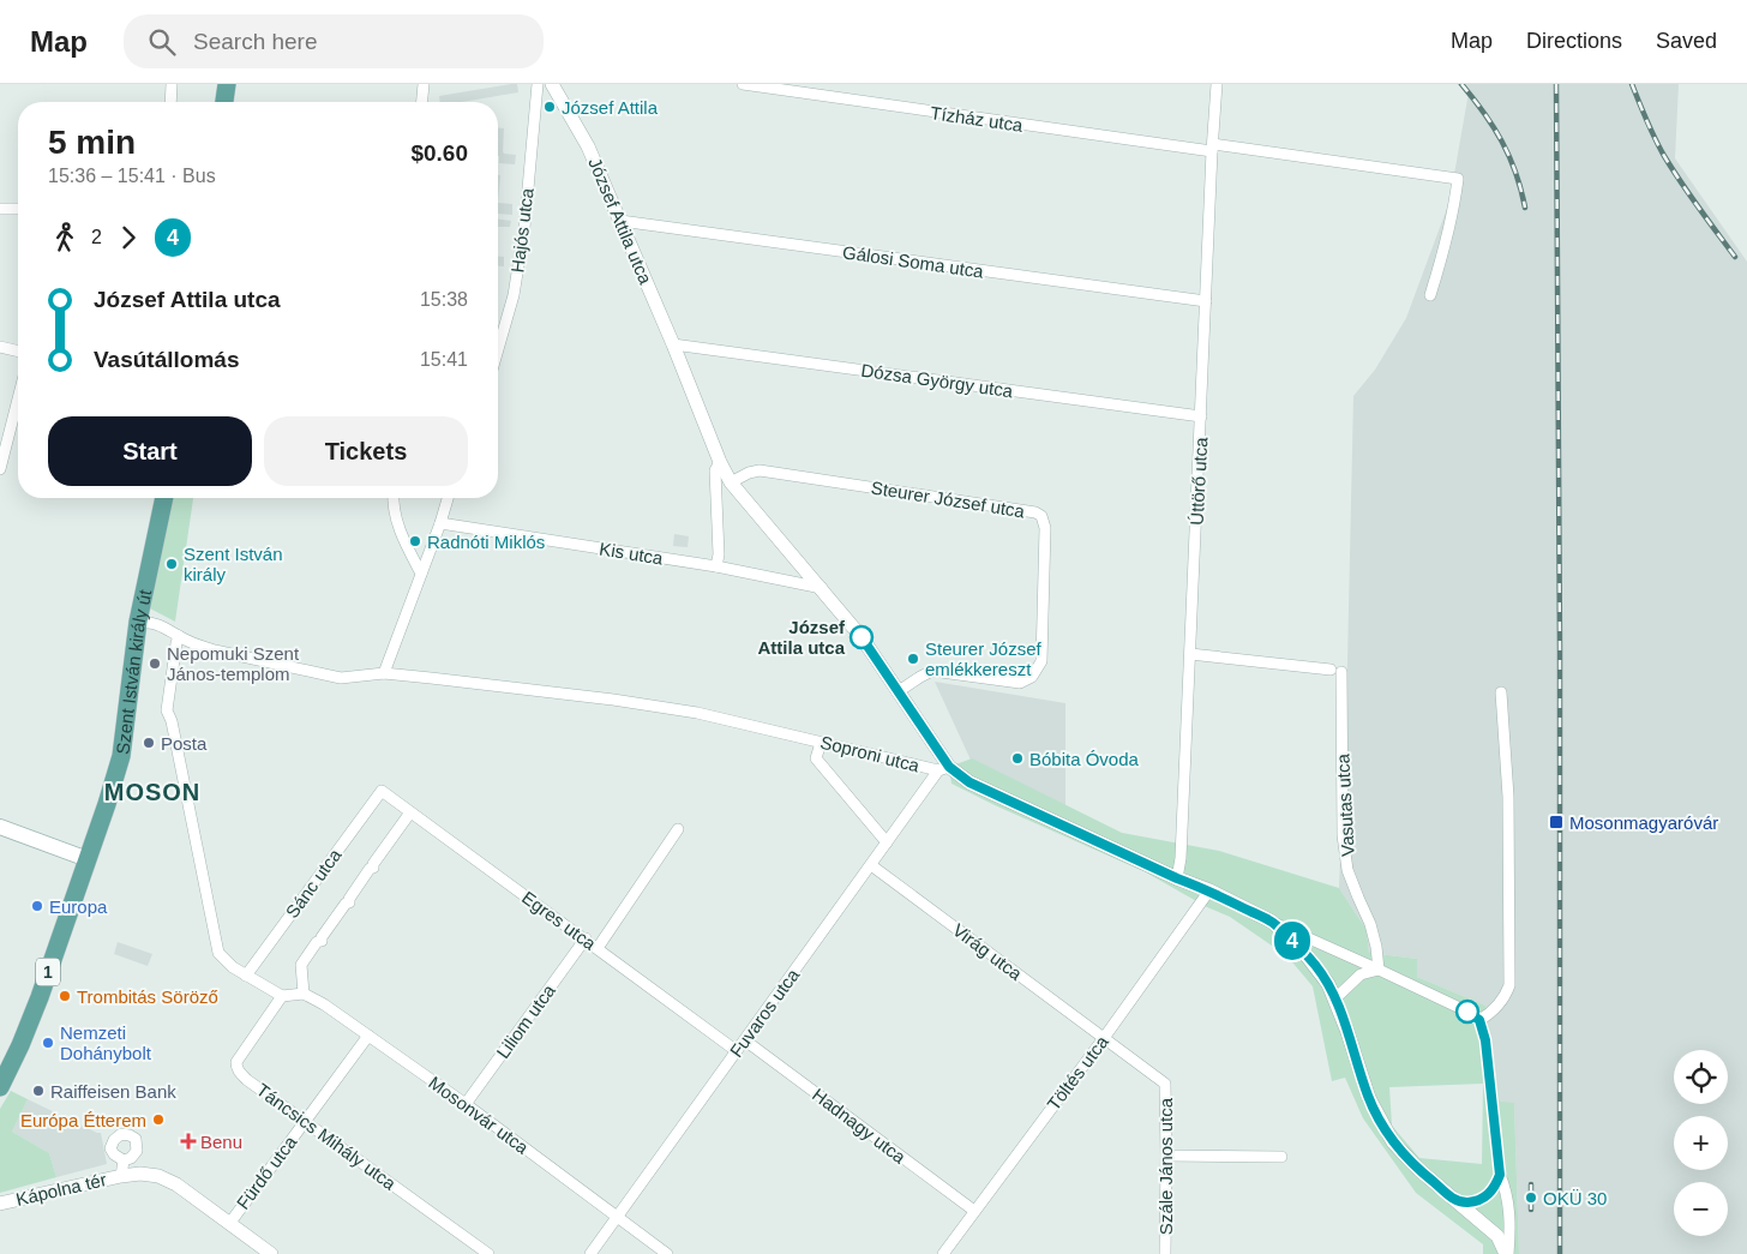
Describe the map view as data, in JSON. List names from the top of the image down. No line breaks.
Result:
{"streets":{"main road":["Szent István király út","1"],"street":["Tízház utca","József Attila utca","Hajós utca","Gálosi Soma utca","Dózsa György utca","Úttörő utca","Steurer József utca","Kis utca","Soproni utca","Vasutas utca","Sánc utca","Egres utca","Virág utca","Fuvaros utca","Liliom utca","Töltés utca","Mosonvár utca","Hadnagy utca","Táncsics Mihály utca","Szále János utca","Fürdő utca","Kápolna tér"]},"crossings":[["Tízház utca","Úttörő utca"],["József Attila utca","Gálosi Soma utca"],["József Attila utca","Dózsa György utca"],["József Attila utca","Steurer József utca"],["József Attila utca","Kis utca"],["József Attila utca","Soproni utca"],["József Attila utca","Fuvaros utca"],["Gálosi Soma utca","Úttörő utca"],["Dózsa György utca","Úttörő utca"],["Úttörő utca","Soproni utca"],["Szent István király út","Soproni utca"],["Soproni utca","Fuvaros utca"],["Soproni utca","Töltés utca"],["Sánc utca","Egres utca"],["Egres utca","Fuvaros utca"],["Egres utca","Liliom utca"],["Virág utca","Fuvaros utca"],["Virág utca","Töltés utca"],["Virág utca","Szále János utca"],["Fuvaros utca","Mosonvár utca"],["Fuvaros utca","Hadnagy utca"],["Liliom utca","Mosonvár utca"],["Töltés utca","Hadnagy utca"],["Töltés utca","Szále János utca"],["Mosonvár utca","Fürdő utca"],["Táncsics Mihály utca","Fürdő utca"],["Fürdő utca","Kápolna tér"]],"districts":["MOSON"],"places":{"other":["József Attila","Radnóti Miklós","Szent István király","József Attila utca","Steurer József emlékkereszt","Nepomuki Szent János-templom","Posta","Bóbita Óvoda","Europa","Trombitás Söröző","Nemzeti Dohánybolt","Raiffeisen Bank","Európa Étterem","OKÜ 30"],"transit":["Mosonmagyaróvár"],"health":["Benu"]},"lines":["bus line 4"],"page":{"header":"Map","search":"Search here","nav":["Map","Directions","Saved"],"on_map":"4","heading":["5 min","15:36 – 15:41 · Bus","$0.60"],"legs":["2","4"],"list":[{"name":"József Attila utca","value":"15:38"},{"name":"Vasútállomás","value":"15:41"}],"buttons":["Start","Tickets"],"map_buttons":["+","−"]}}
